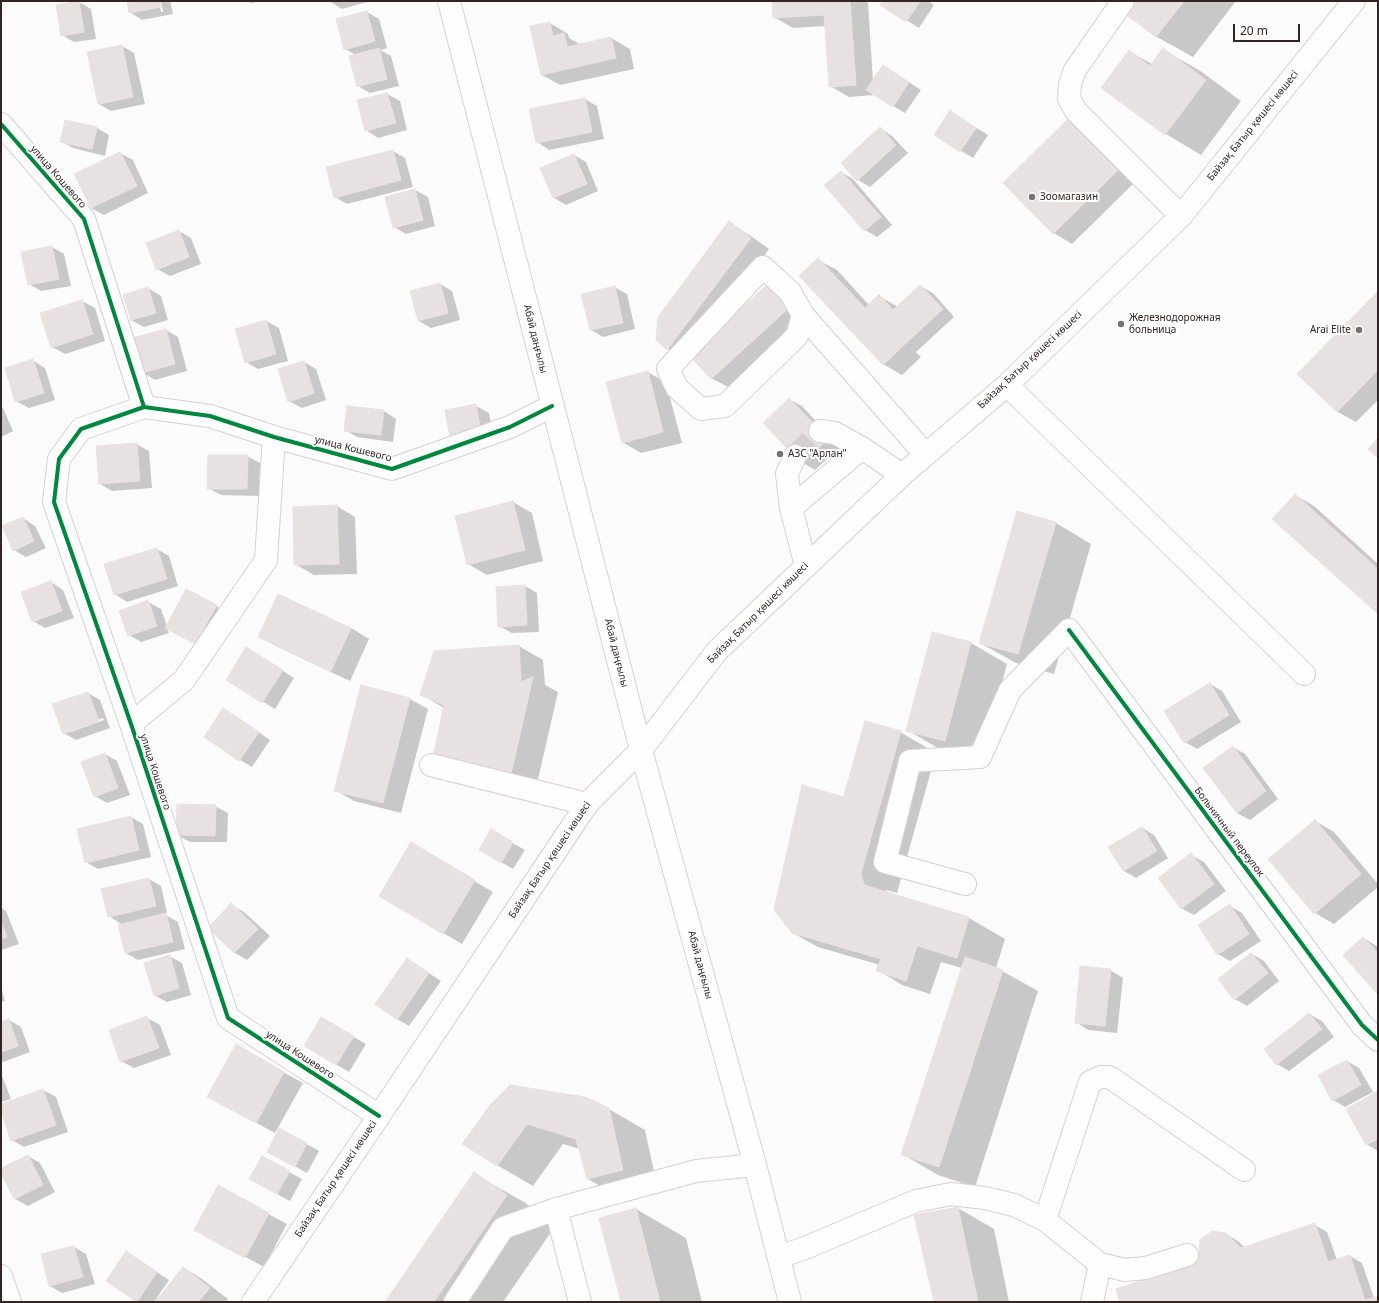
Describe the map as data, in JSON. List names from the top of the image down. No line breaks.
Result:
{"streets":{"main road":["Байзақ Батыр қөшесі көшесі","улица Кошевого","Абай даңғылы","Больничный переулок"]},"crossings":[["Байзақ Батыр қөшесі көшесі","улица Кошевого"],["Байзақ Батыр қөшесі көшесі","Абай даңғылы"],["улица Кошевого","Абай даңғылы"]],"places":["Зоомагазин","Железнодорожная больница","Arai Elite","АЗС \"Арлан\""],"scale_bar":"20 m"}
